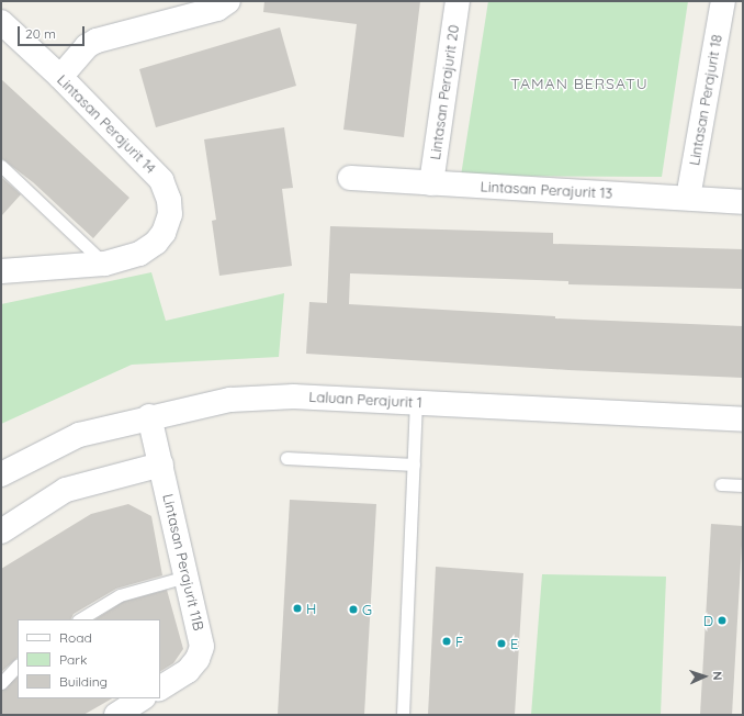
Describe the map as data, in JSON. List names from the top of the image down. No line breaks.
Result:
{"streets":{"street":["Lintasan Perajurit 20","Lintasan Perajurit 18","Lintasan Perajurit 14","Lintasan Perajurit 13","Laluan Perajurit 1","Lintasan Perajurit 11B"]},"crossings":[["Lintasan Perajurit 20","Lintasan Perajurit 13"],["Lintasan Perajurit 18","Lintasan Perajurit 13"],["Laluan Perajurit 1","Lintasan Perajurit 11B"]],"districts":["TAMAN BERSATU"],"places":["H","G","D","F","E"],"legend":["Road","Park","Building"],"scale_bar":"20 m","north":"right"}
